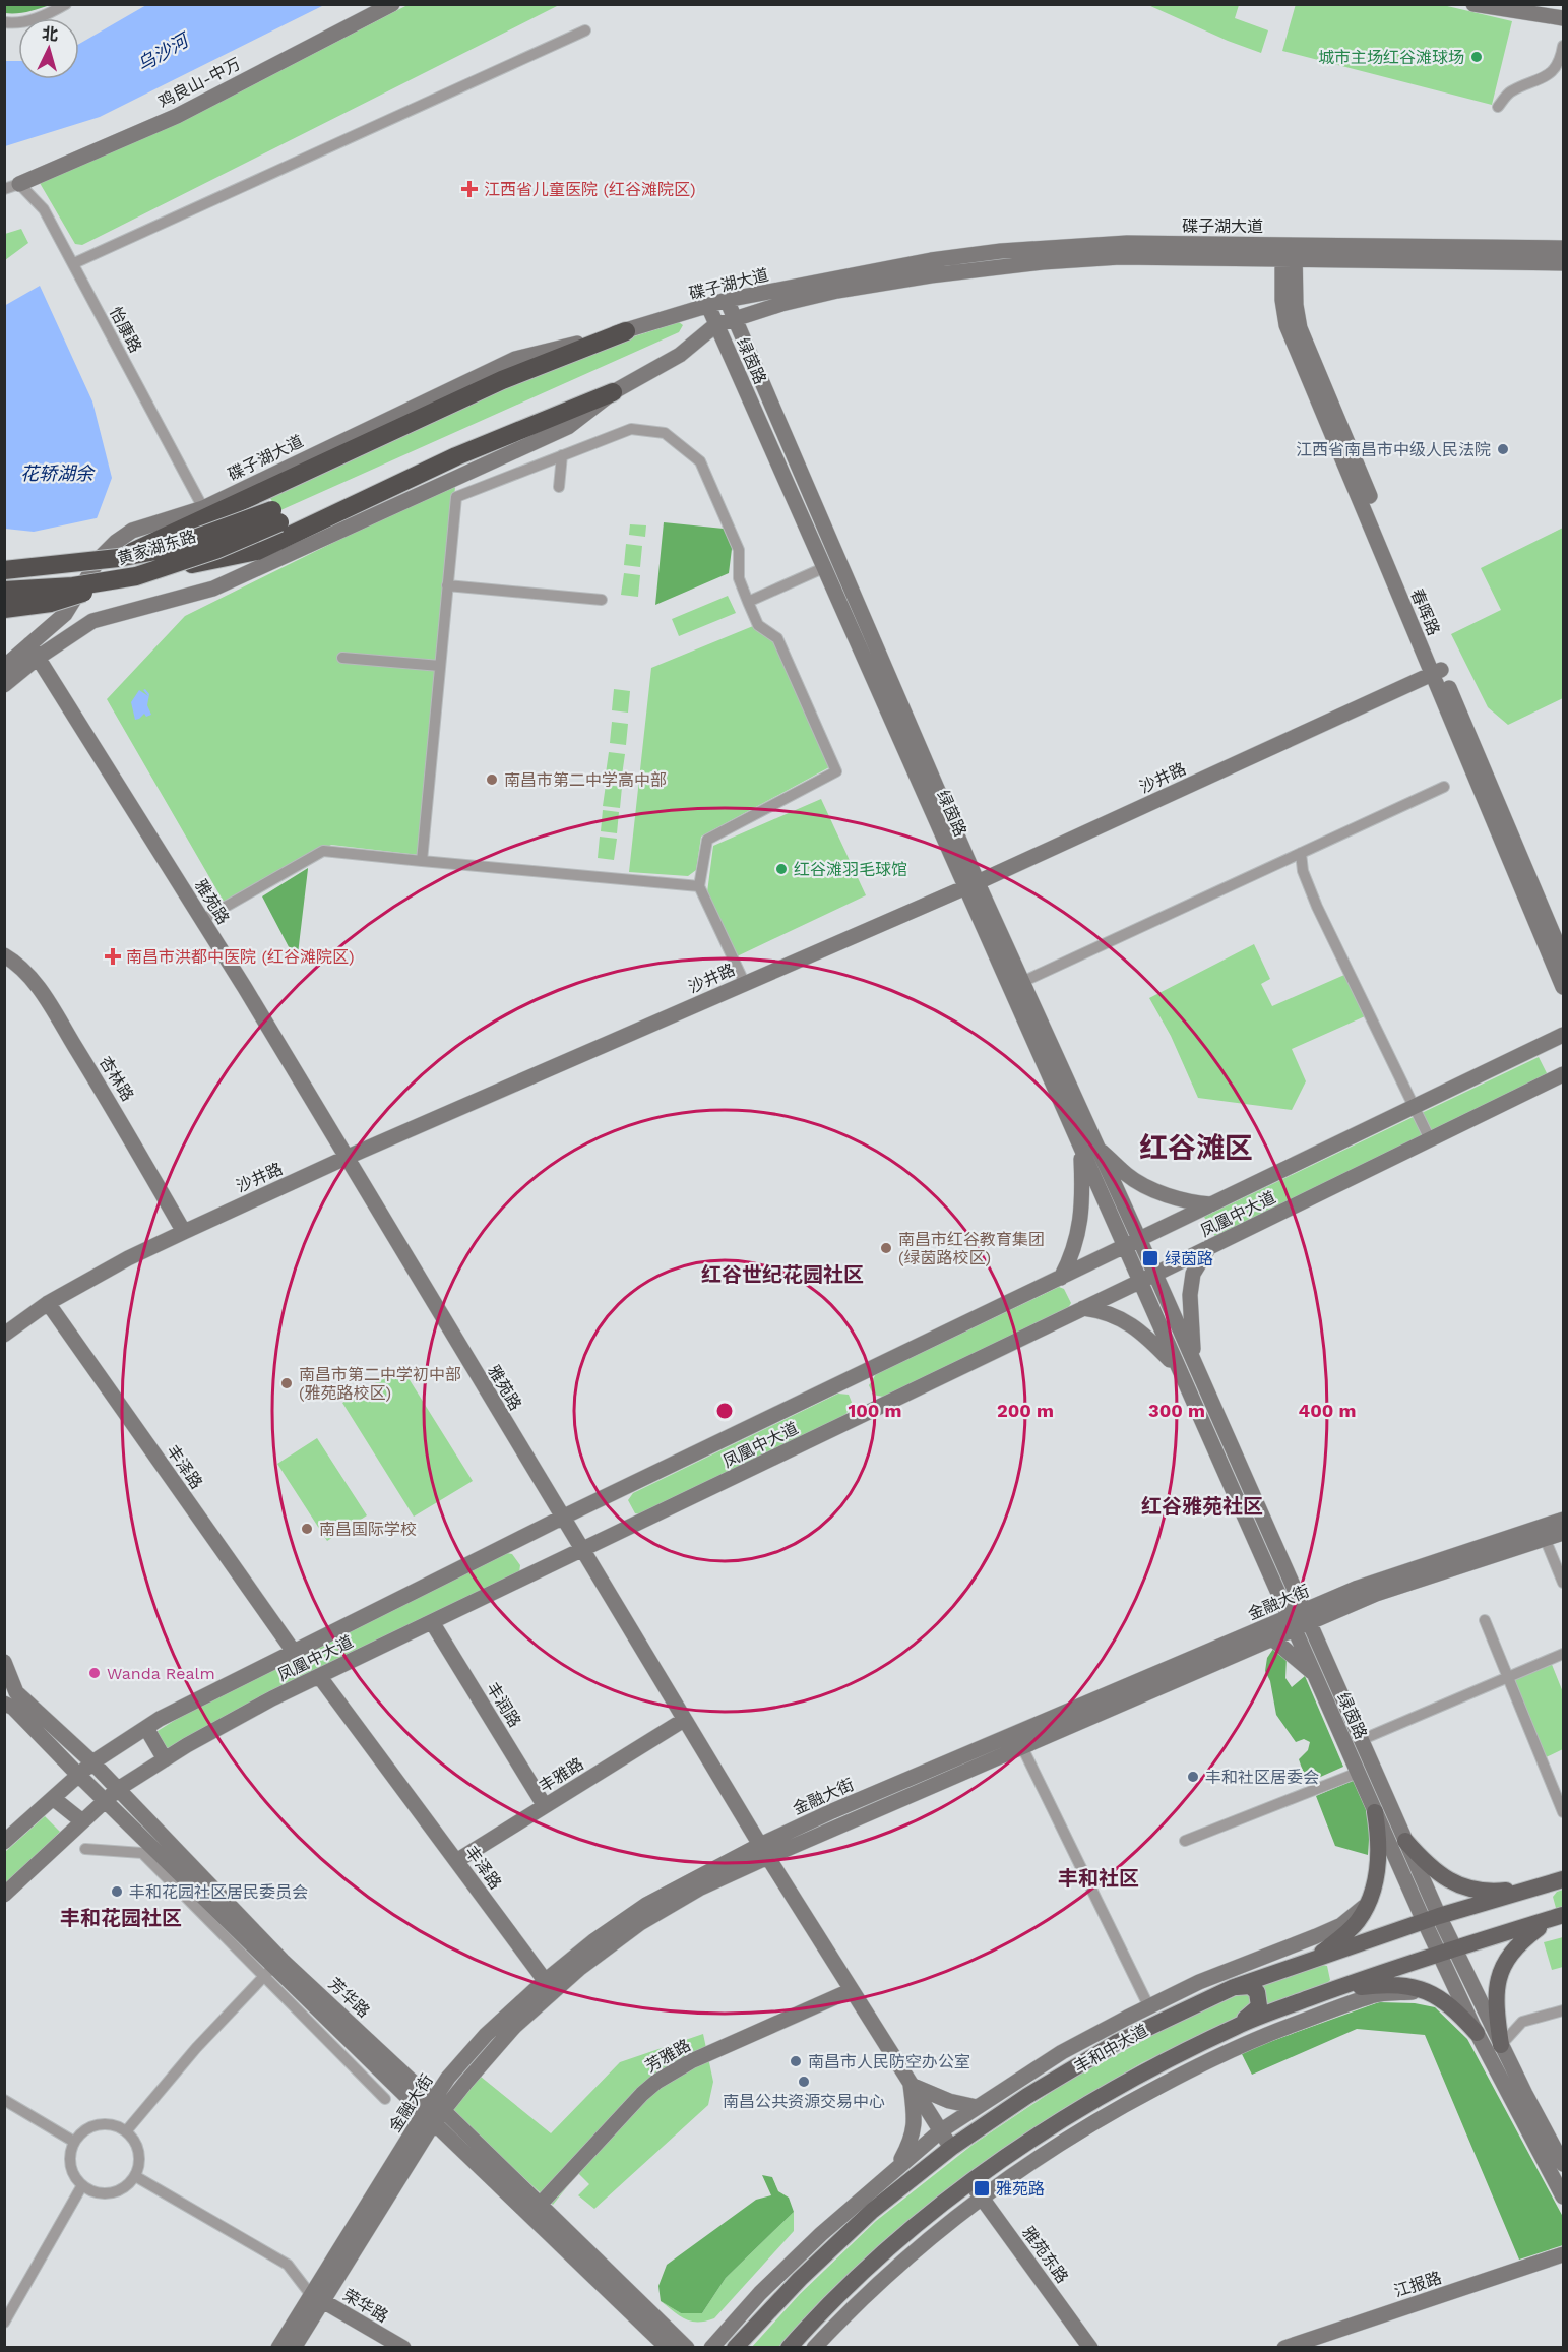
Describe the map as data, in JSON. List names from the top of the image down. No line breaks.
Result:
{"streets":{"highway":["黄家湖东路"],"main road":["鸡良山-中万","碟子湖大道","绿茵路","春晖路","沙井路","雅苑路","杏林路","凤凰中大道","丰泽路","金融大街","丰润路","丰雅路","芳华路","丰和中大道","芳雅路","雅苑东路","江报路","荣华路"],"street":["怡康路"]},"crossings":[["鸡良山-中万","怡康路"],["碟子湖大道","怡康路"],["碟子湖大道","绿茵路"],["碟子湖大道","春晖路"],["碟子湖大道","雅苑路"],["绿茵路","沙井路"],["绿茵路","凤凰中大道"],["绿茵路","金融大街"],["绿茵路","丰和中大道"],["春晖路","沙井路"],["沙井路","雅苑路"],["沙井路","杏林路"],["沙井路","丰泽路"],["雅苑路","凤凰中大道"],["雅苑路","金融大街"],["雅苑路","丰雅路"],["雅苑路","丰和中大道"],["雅苑路","芳雅路"],["凤凰中大道","丰泽路"],["凤凰中大道","丰润路"],["凤凰中大道","芳华路"],["丰泽路","金融大街"],["丰泽路","丰雅路"],["金融大街","芳华路"],["金融大街","荣华路"],["丰润路","丰雅路"],["芳华路","芳雅路"]],"districts":["红谷滩区","红谷世纪花园社区","红谷雅苑社区","丰和社区","丰和花园社区"],"water":["乌沙河","花轿湖余"],"places":{"other":["城市主场红谷滩球场","江西省南昌市中级人民法院","南昌市第二中学高中部","红谷滩羽毛球馆","南昌市红谷教育集团 (绿茵路校区)","南昌市第二中学初中部 (雅苑路校区)","南昌国际学校","Wanda Realm","丰和社区居委会","丰和花园社区居民委员会","南昌市人民防空办公室","南昌公共资源交易中心"],"health":["江西省儿童医院 (红谷滩院区)","南昌市洪都中医院 (红谷滩院区)"],"transit":["绿茵路","雅苑路"]},"north":"top","rings":["100 m","200 m","300 m","400 m"]}
